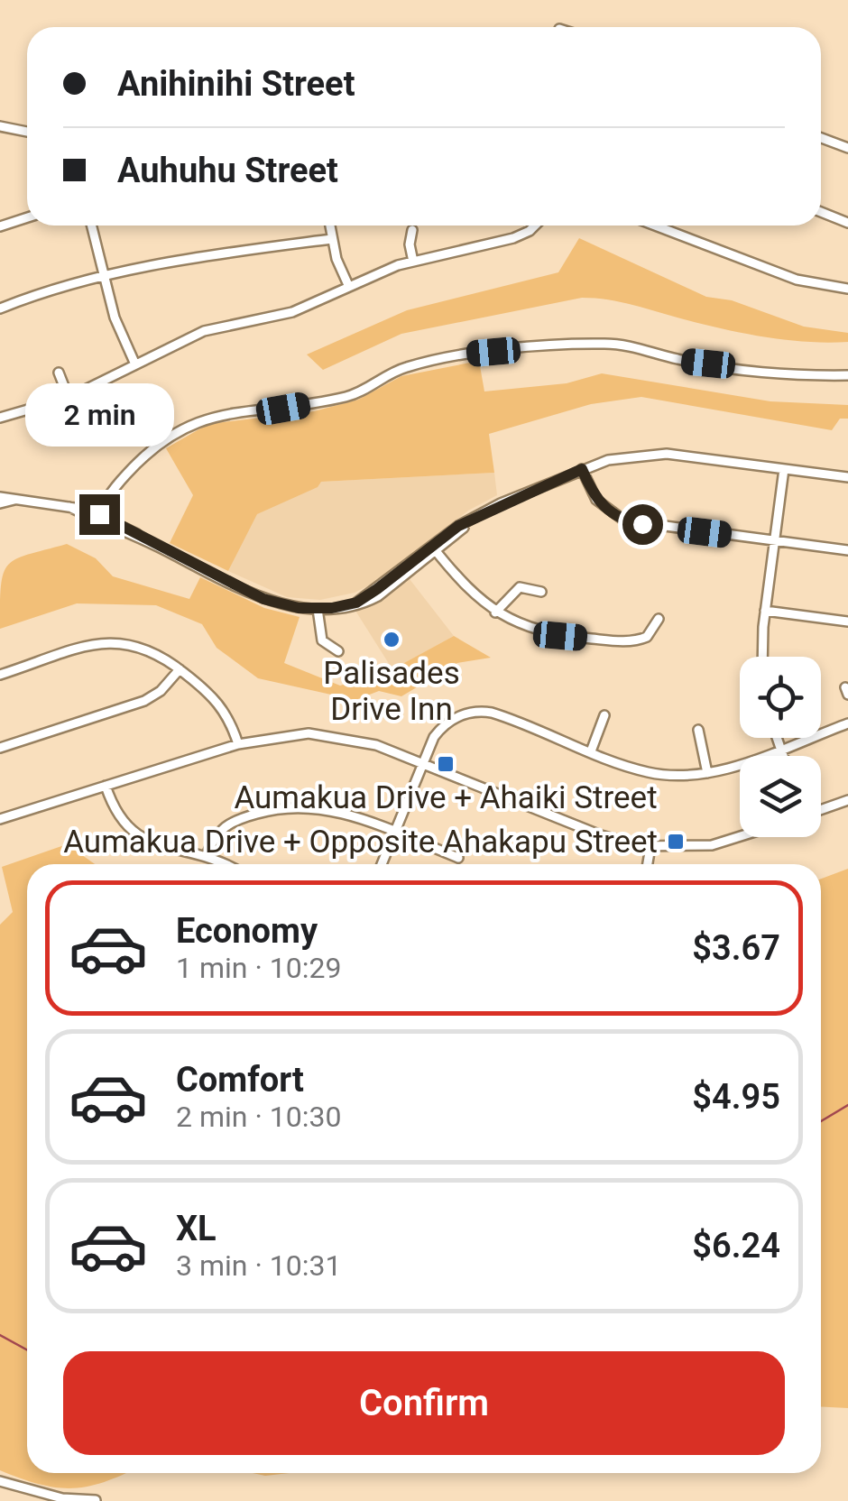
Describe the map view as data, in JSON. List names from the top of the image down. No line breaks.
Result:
{"places":{"other":["Palisades Drive Inn"],"transit":["Aumakua Drive + Ahaiki Street","Aumakua Drive + Opposite Ahakapu Street"]},"page":{"banner":["Anihinihi Street","Auhuhu Street"],"bubble":"2 min","list":[{"name":"Economy","note":"1 min · 10:29","value":"$3.67"},{"name":"Comfort","note":"2 min · 10:30","value":"$4.95"},{"name":"XL","note":"3 min · 10:31","value":"$6.24"}],"buttons":"Confirm"}}
